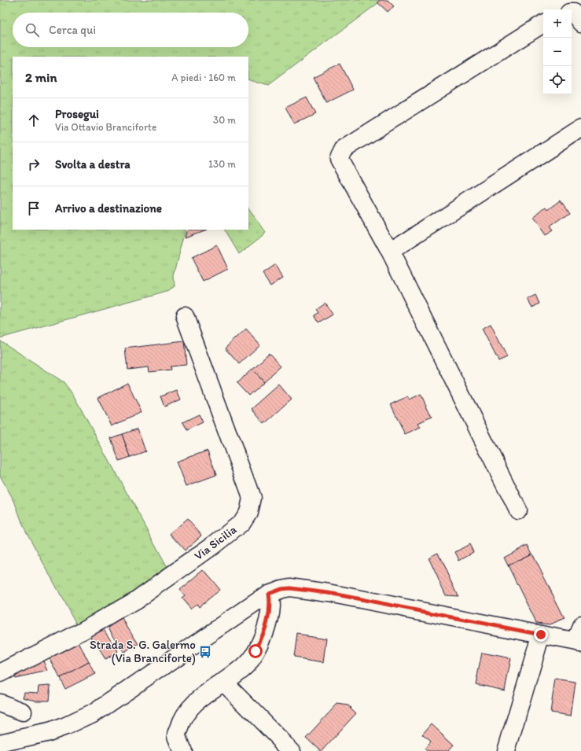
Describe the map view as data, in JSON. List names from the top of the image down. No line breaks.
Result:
{"streets":{"street":["Via Sicilia"]},"places":{"bus stop":["Strada S. G. Galermo (Via Branciforte)"]},"page":{"map_buttons":["+","−"],"search":"Cerca qui","heading":["2 min","A piedi · 160 m"],"list":[["Prosegui","Via Ottavio Branciforte","30 m"],["Svolta a destra","130 m"],"Arrivo a destinazione"]}}
